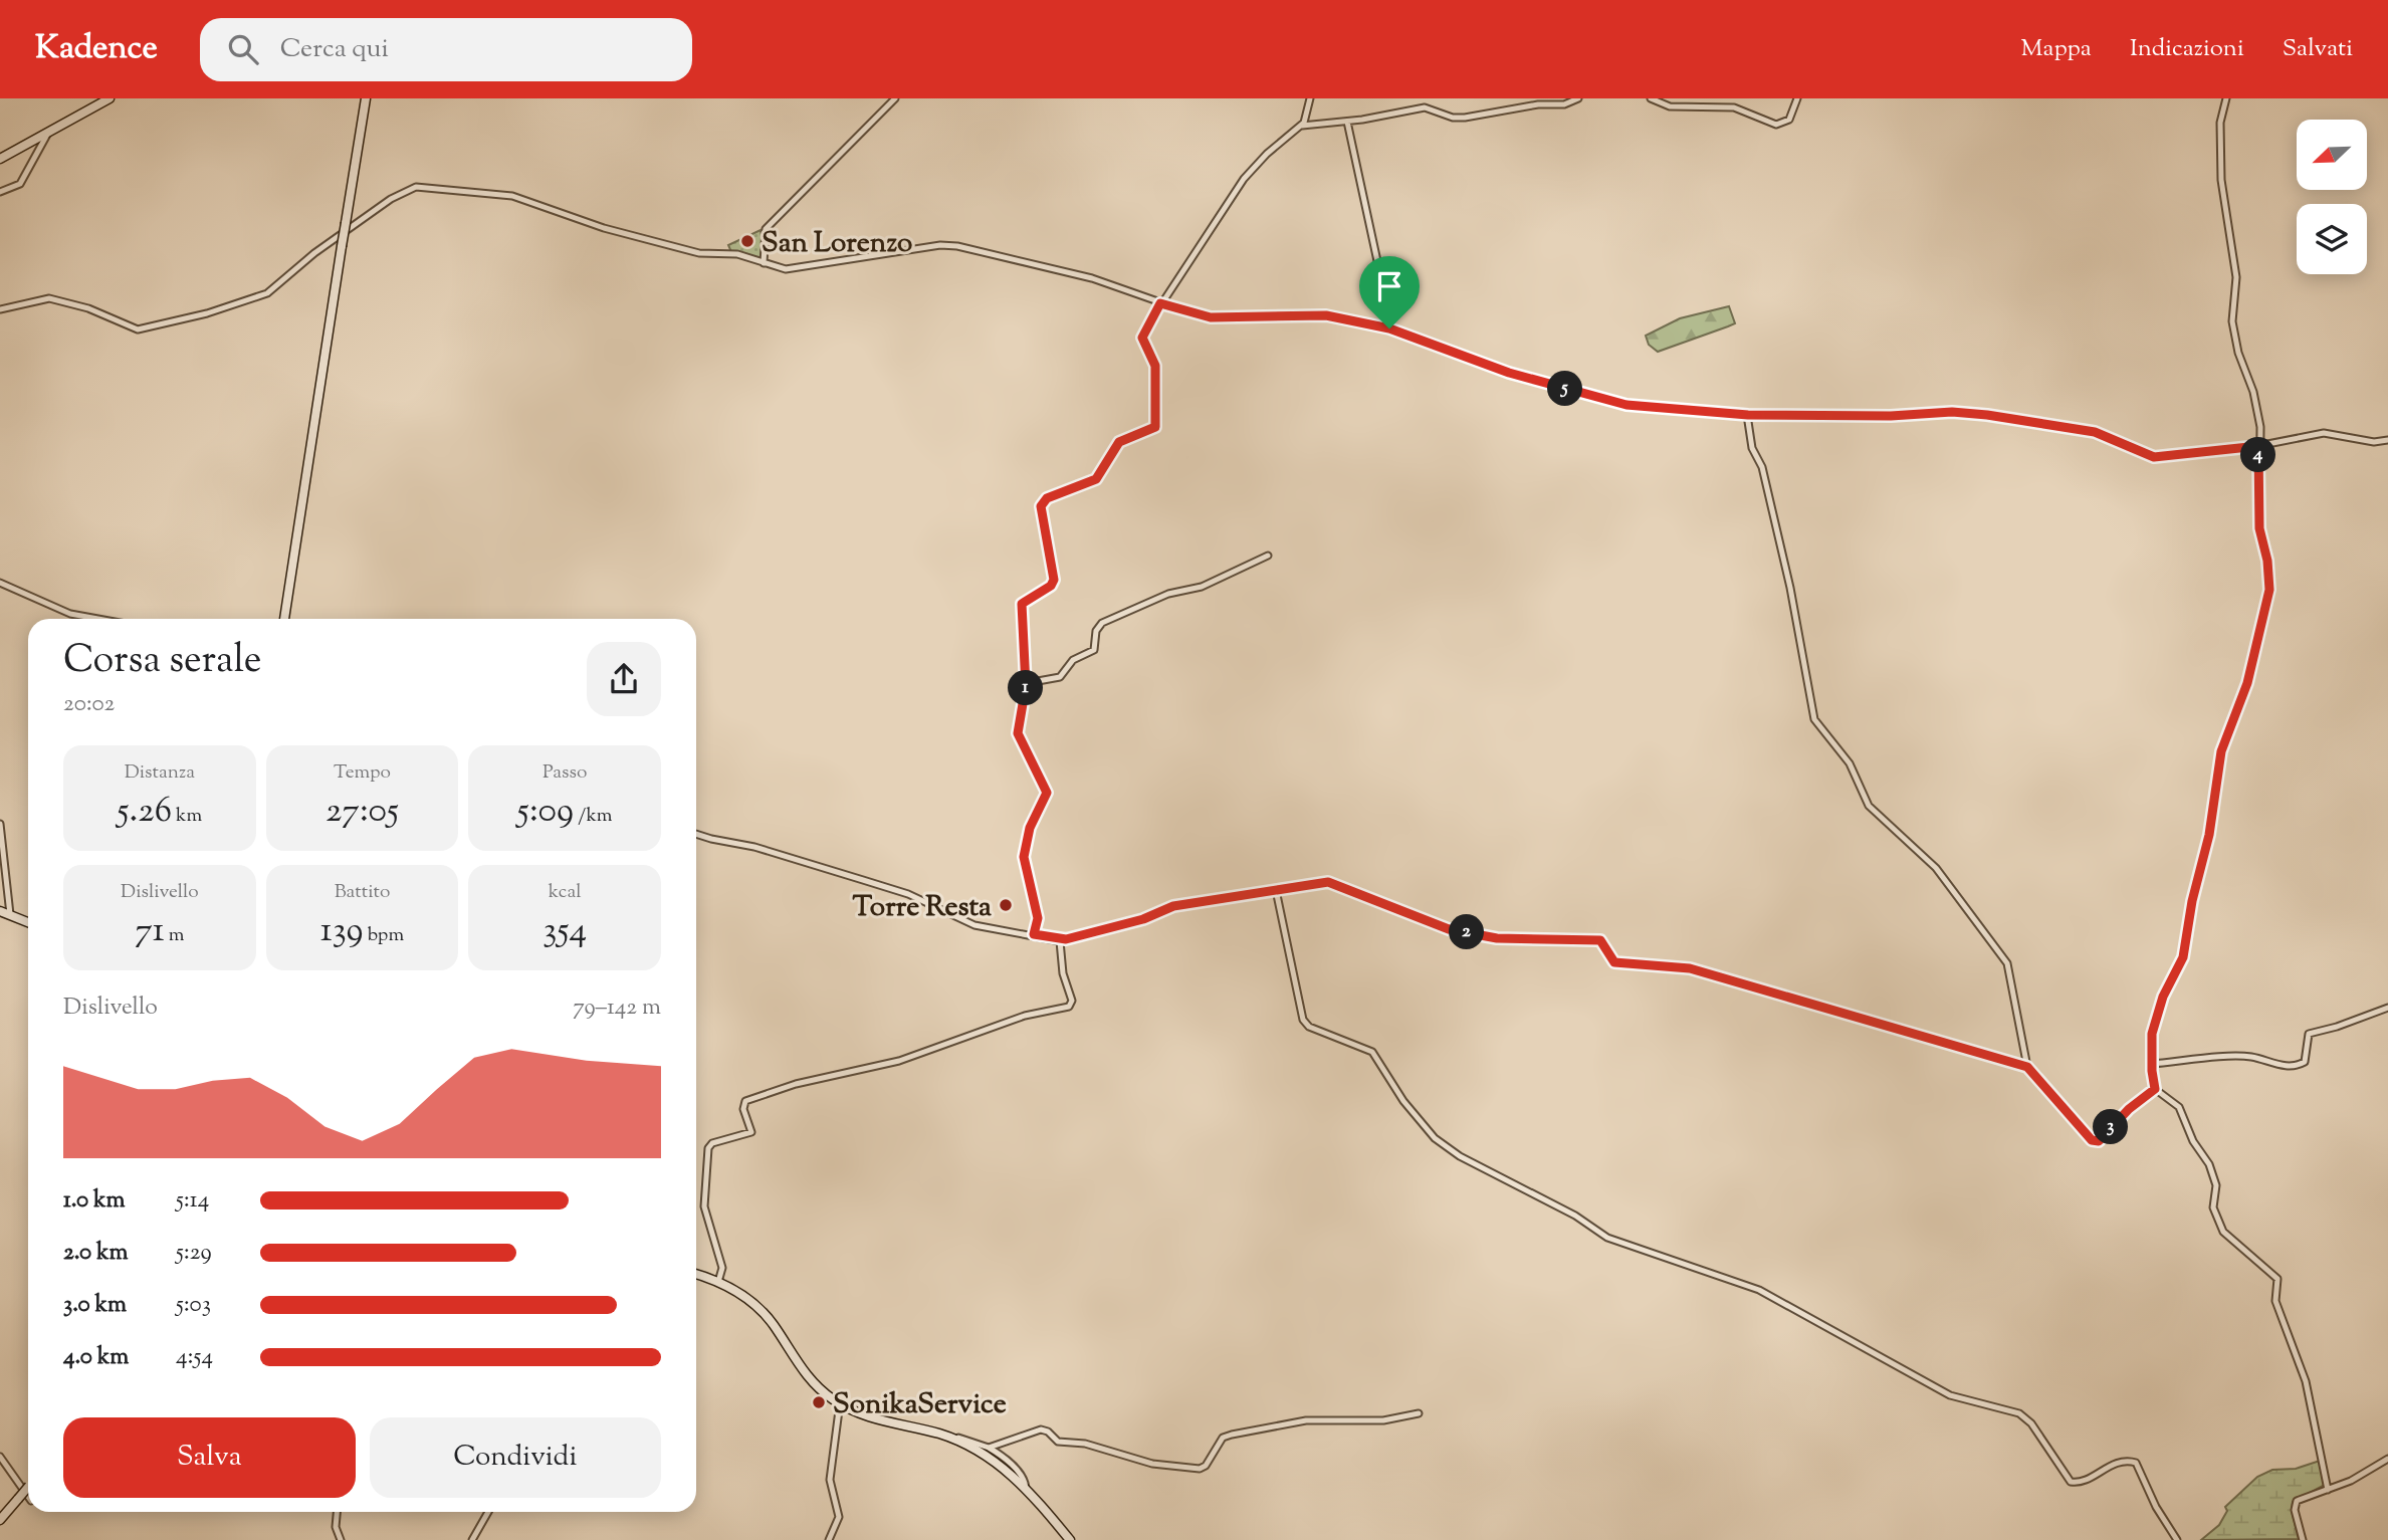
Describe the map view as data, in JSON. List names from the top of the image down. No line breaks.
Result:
{"places":["San Lorenzo","Torre Resta","SonikaService"],"north":"bottom left","page":{"header":"Kadence","search":"Cerca qui","nav":["Mappa","Indicazioni","Salvati"],"pins":["5","4","1","2","3"],"heading":["Corsa serale","20:02"],"stats":[["Distanza","5.26 km"],["Tempo","27:05"],["Passo","5:09 /km"],["Dislivello","71 m"],["Battito","139 bpm"],["kcal","354"]],"chart":["Dislivello","79–142 m"],"list":[{"name":"1.0 km","note":"5:14"},{"name":"2.0 km","note":"5:29"},{"name":"3.0 km","note":"5:03"},{"name":"4.0 km","note":"4:54"}],"buttons":["Salva","Condividi"]}}
